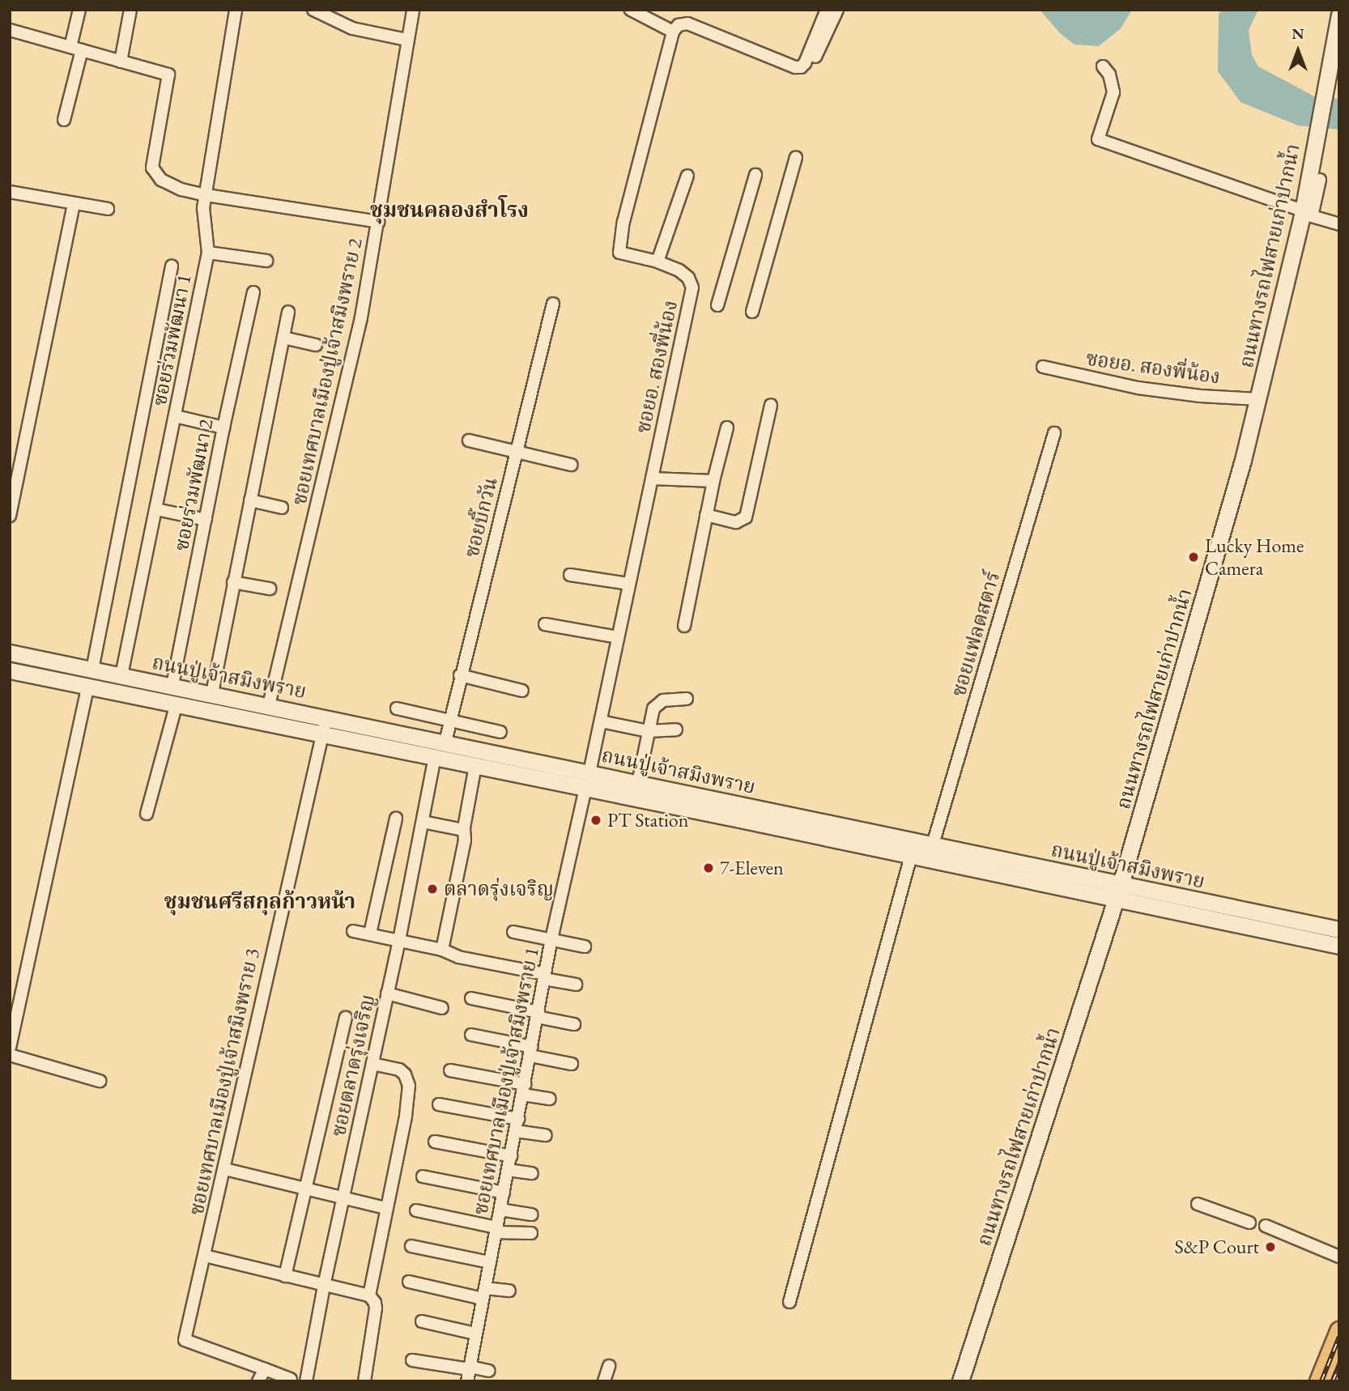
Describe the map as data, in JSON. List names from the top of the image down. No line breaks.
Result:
{"streets":{"main road":["ถนนทางรถไฟสายเก่าปากน้ำ","ถนนปู่เจ้าสมิงพราย"],"street":["ซอยร่วมพัฒนา 1","ซอยอ. สองพี่น้อง","ซอยเทศบาลเมืองปู่เจ้าสมิงพราย 2","ซอยร่วมพัฒนา 2","ซอยบิ๊กวัน","ซอยแฟลตสตาร์","ซอยตลาดรุ่งเจริญ","ซอยเทศบาลเมืองปู่เจ้าสมิงพราย 1","ซอยเทศบาลเมืองปู่เจ้าสมิงพราย 3"]},"crossings":[["ถนนทางรถไฟสายเก่าปากน้ำ","ซอยอ. สองพี่น้อง"],["ถนนทางรถไฟสายเก่าปากน้ำ","ถนนปู่เจ้าสมิงพราย"],["ซอยร่วมพัฒนา 1","ถนนปู่เจ้าสมิงพราย"],["ซอยอ. สองพี่น้อง","ถนนปู่เจ้าสมิงพราย"],["ซอยอ. สองพี่น้อง","ซอยเทศบาลเมืองปู่เจ้าสมิงพราย 1"],["ซอยเทศบาลเมืองปู่เจ้าสมิงพราย 2","ถนนปู่เจ้าสมิงพราย"],["ซอยร่วมพัฒนา 2","ถนนปู่เจ้าสมิงพราย"],["ซอยบิ๊กวัน","ถนนปู่เจ้าสมิงพราย"],["ซอยแฟลตสตาร์","ถนนปู่เจ้าสมิงพราย"],["ถนนปู่เจ้าสมิงพราย","ซอยตลาดรุ่งเจริญ"],["ถนนปู่เจ้าสมิงพราย","ซอยเทศบาลเมืองปู่เจ้าสมิงพราย 1"],["ถนนปู่เจ้าสมิงพราย","ซอยเทศบาลเมืองปู่เจ้าสมิงพราย 3"]],"districts":["ชุมชนคลองสำโรง","ชุมชนศรีสกุลก้าวหน้า"],"places":["Lucky Home Camera","PT Station","7-Eleven","ตลาดรุ่งเจริญ","S&P Court"],"north":"top"}
